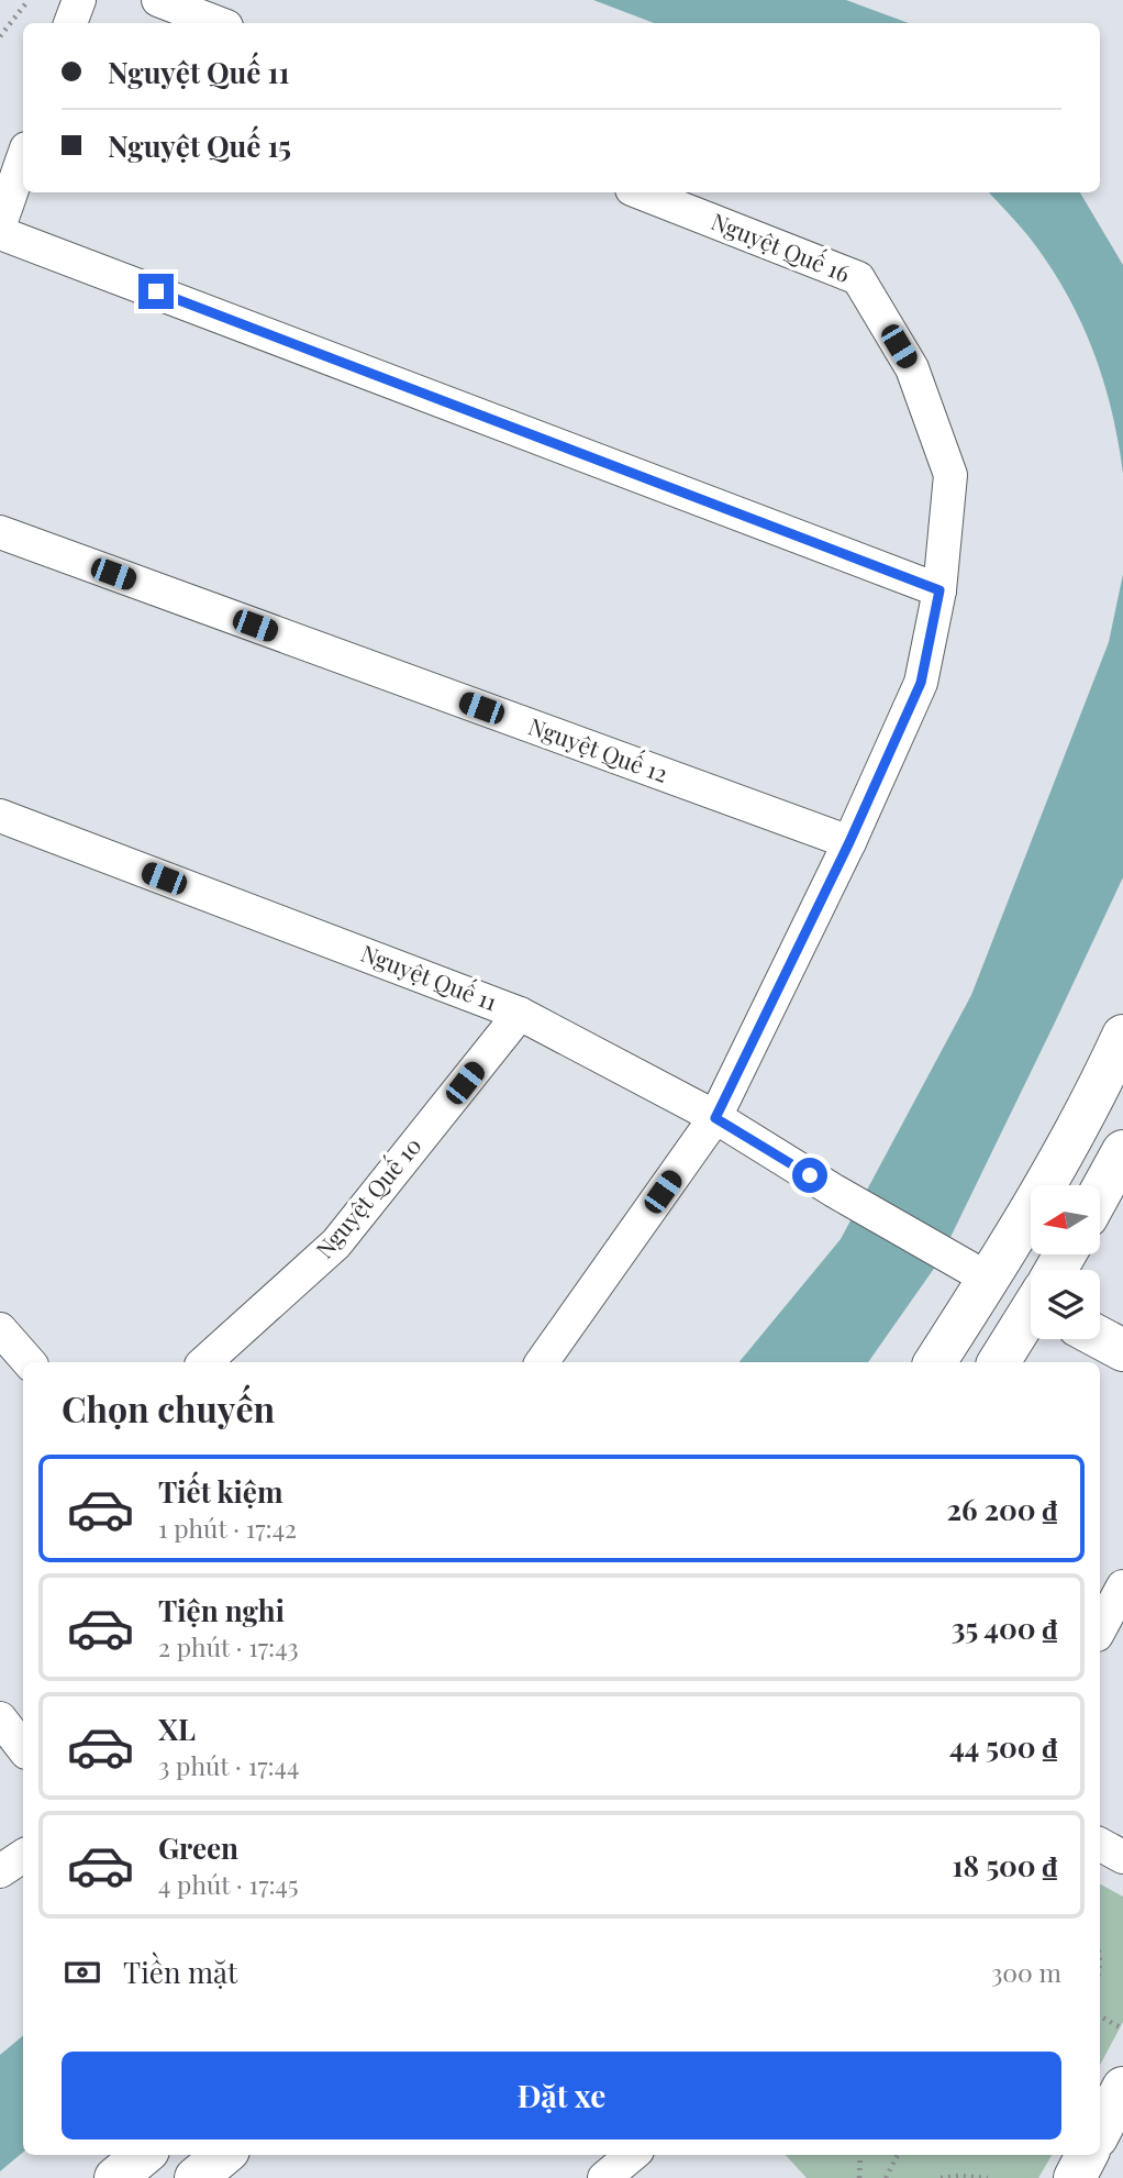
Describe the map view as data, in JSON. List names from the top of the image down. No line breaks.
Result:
{"streets":{"street":["Nguyệt Quế 16","Nguyệt Quế 12","Nguyệt Quế 11","Nguyệt Quế 10"]},"crossings":[["Nguyệt Quế 16","Nguyệt Quế 12"],["Nguyệt Quế 16","Nguyệt Quế 11"],["Nguyệt Quế 11","Nguyệt Quế 10"]],"north":"left","page":{"banner":["Nguyệt Quế 11","Nguyệt Quế 15"],"heading":"Chọn chuyến","list":[{"name":"Tiết kiệm","note":"1 phút · 17:42","value":"26 200 ₫"},{"name":"Tiện nghi","note":"2 phút · 17:43","value":"35 400 ₫"},{"name":"XL","note":"3 phút · 17:44","value":"44 500 ₫"},{"name":"Green","note":"4 phút · 17:45","value":"18 500 ₫"}],"pay":["Tiền mặt","300 m"],"buttons":"Đặt xe"}}
